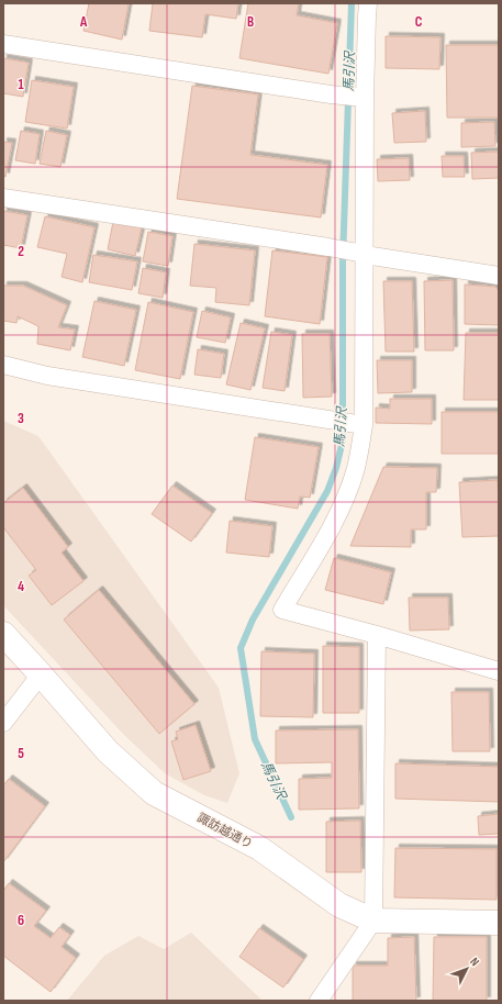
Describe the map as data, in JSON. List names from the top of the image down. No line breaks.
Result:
{"streets":{"street":["諏訪越通り"]},"water":["馬引沢"],"north":"top right","grid":{"columns":["A","B","C"],"rows":["1","2","3","4","5","6"]}}
